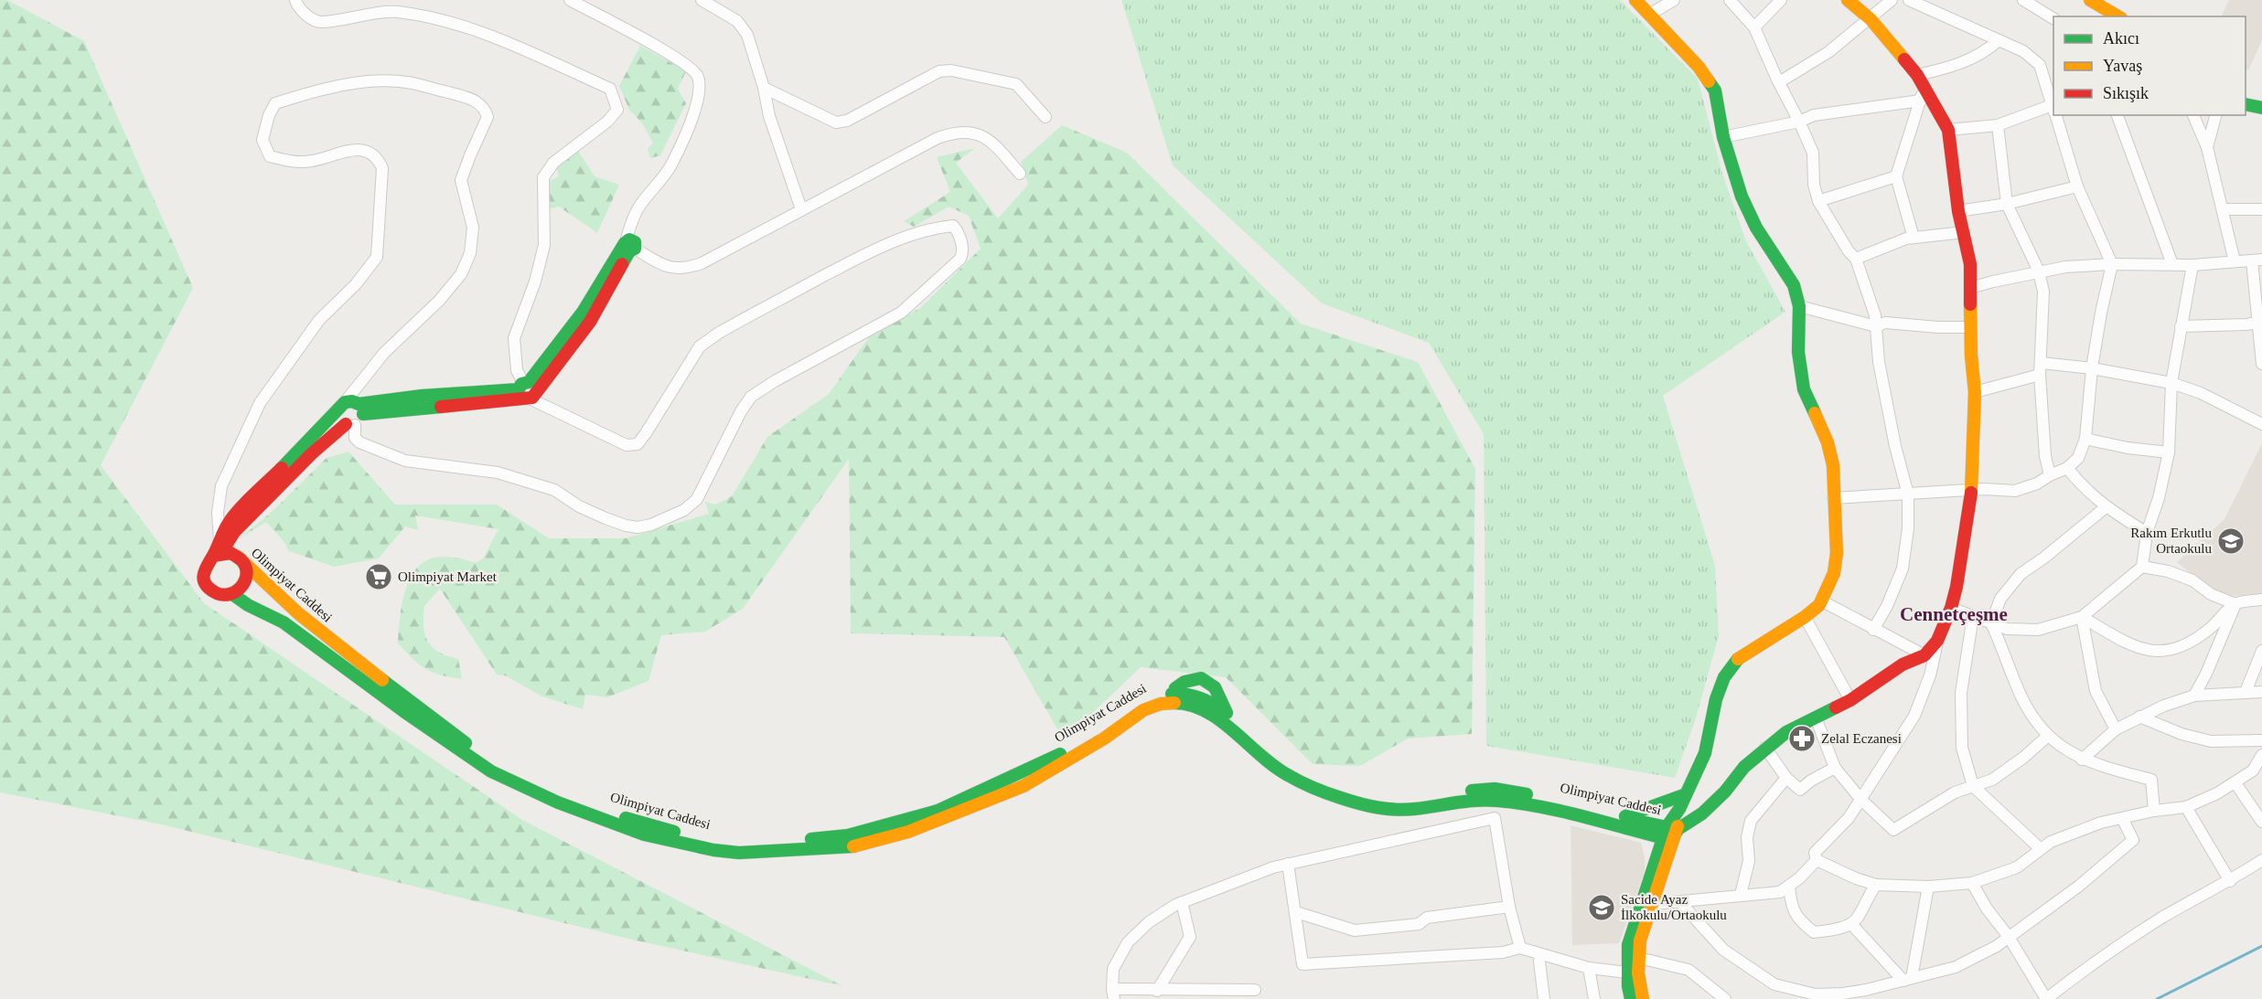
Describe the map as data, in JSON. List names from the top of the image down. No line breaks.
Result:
{"streets":{"street":["Olimpiyat Caddesi"]},"districts":["Cennetçeşme"],"places":{"school or university":["Rakım Erkutlu Ortaokulu","Sacide Ayaz İlkokulu/Ortaokulu"],"supermarket":["Olimpiyat Market"],"pharmacy":["Zelal Eczanesi"]},"legend":["Akıcı","Yavaş","Sıkışık"]}
